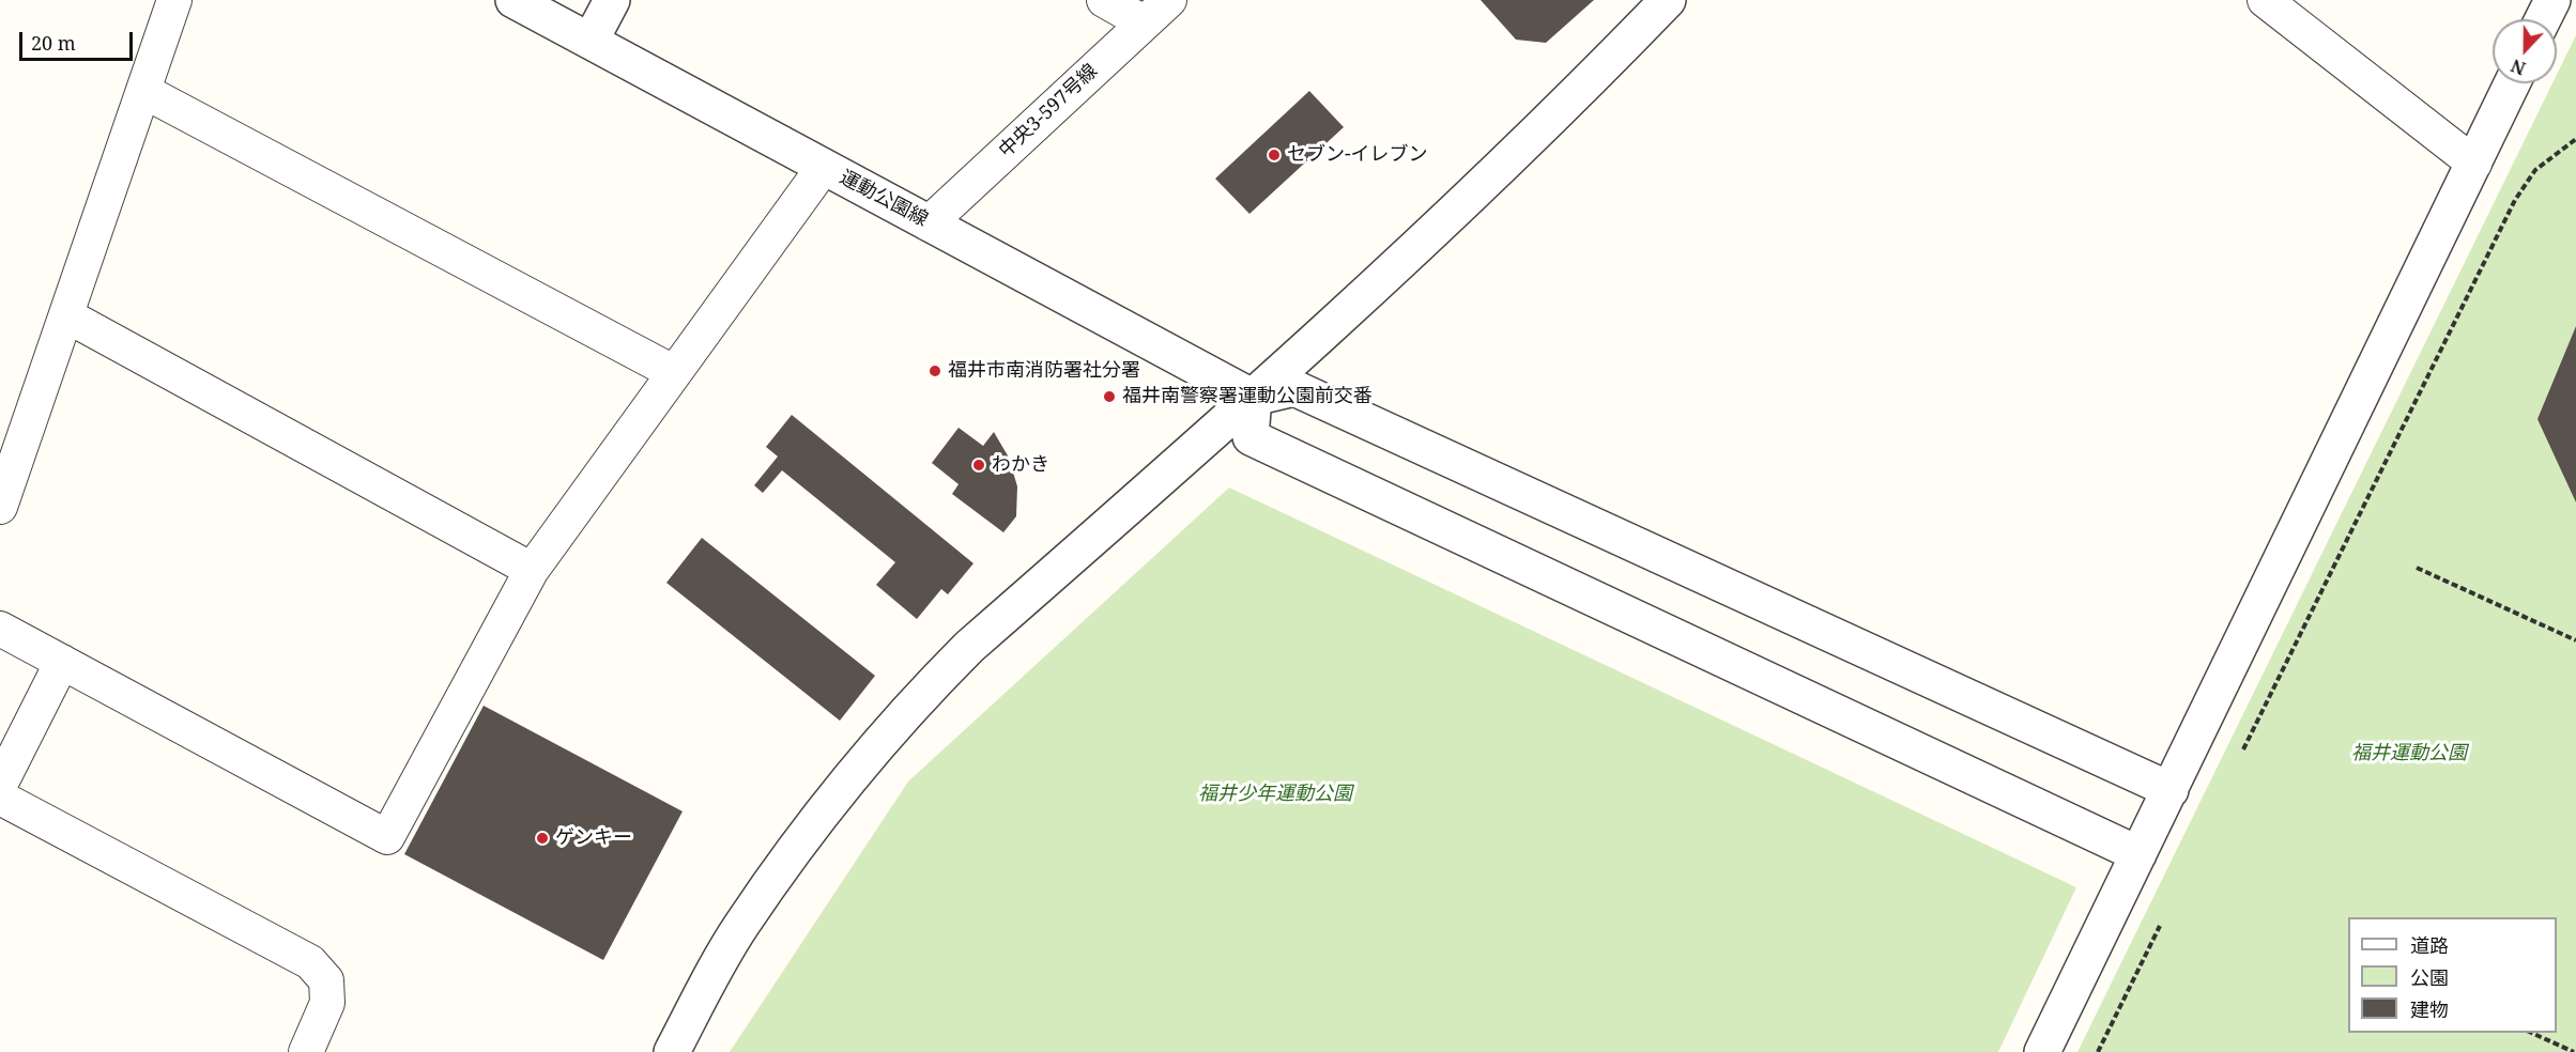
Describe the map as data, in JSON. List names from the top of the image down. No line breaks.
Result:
{"streets":{"street":["中央3-597号線","運動公園線"]},"crossings":[["中央3-597号線","運動公園線"]],"parks":["福井運動公園","福井少年運動公園"],"places":["セブン-イレブン","福井市南消防署社分署","福井南警察署運動公園前交番","わかき","ゲンキー"],"legend":["道路","公園","建物"],"scale_bar":"20 m","north":"bottom"}
